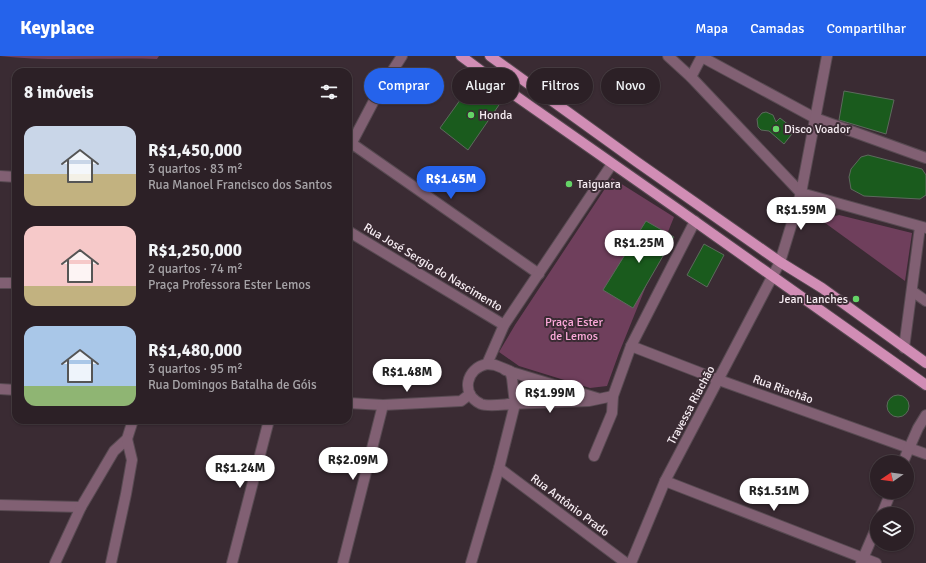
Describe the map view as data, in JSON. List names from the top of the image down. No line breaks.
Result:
{"streets":{"street":["Rua José Sergio do Nascimento","Rua Riachão","Travessa Riachão","Rua Antônio Prado"]},"crossings":[["Rua Riachão","Travessa Riachão"]],"parks":["Praça Ester de Lemos"],"places":["Honda","Disco Voador","Taiguara","Jean Lanches"],"north":"left","page":{"header":"Keyplace","nav":["Mapa","Camadas","Compartilhar"],"chip":["Comprar","Alugar","Filtros","Novo"],"heading":"8 imóveis","list":[{"name":"R$1,450,000","note":"3 quartos · 83 m² · Rua Manoel Francisco dos Santos"},{"name":"R$1,250,000","note":"2 quartos · 74 m² · Praça Professora Ester Lemos"},{"name":"R$1,480,000","note":"3 quartos · 95 m² · Rua Domingos Batalha de Góis"}],"price":["R$1.45M","R$1.59M","R$1.25M","R$1.48M","R$1.99M","R$2.09M","R$1.24M","R$1.51M"]}}
